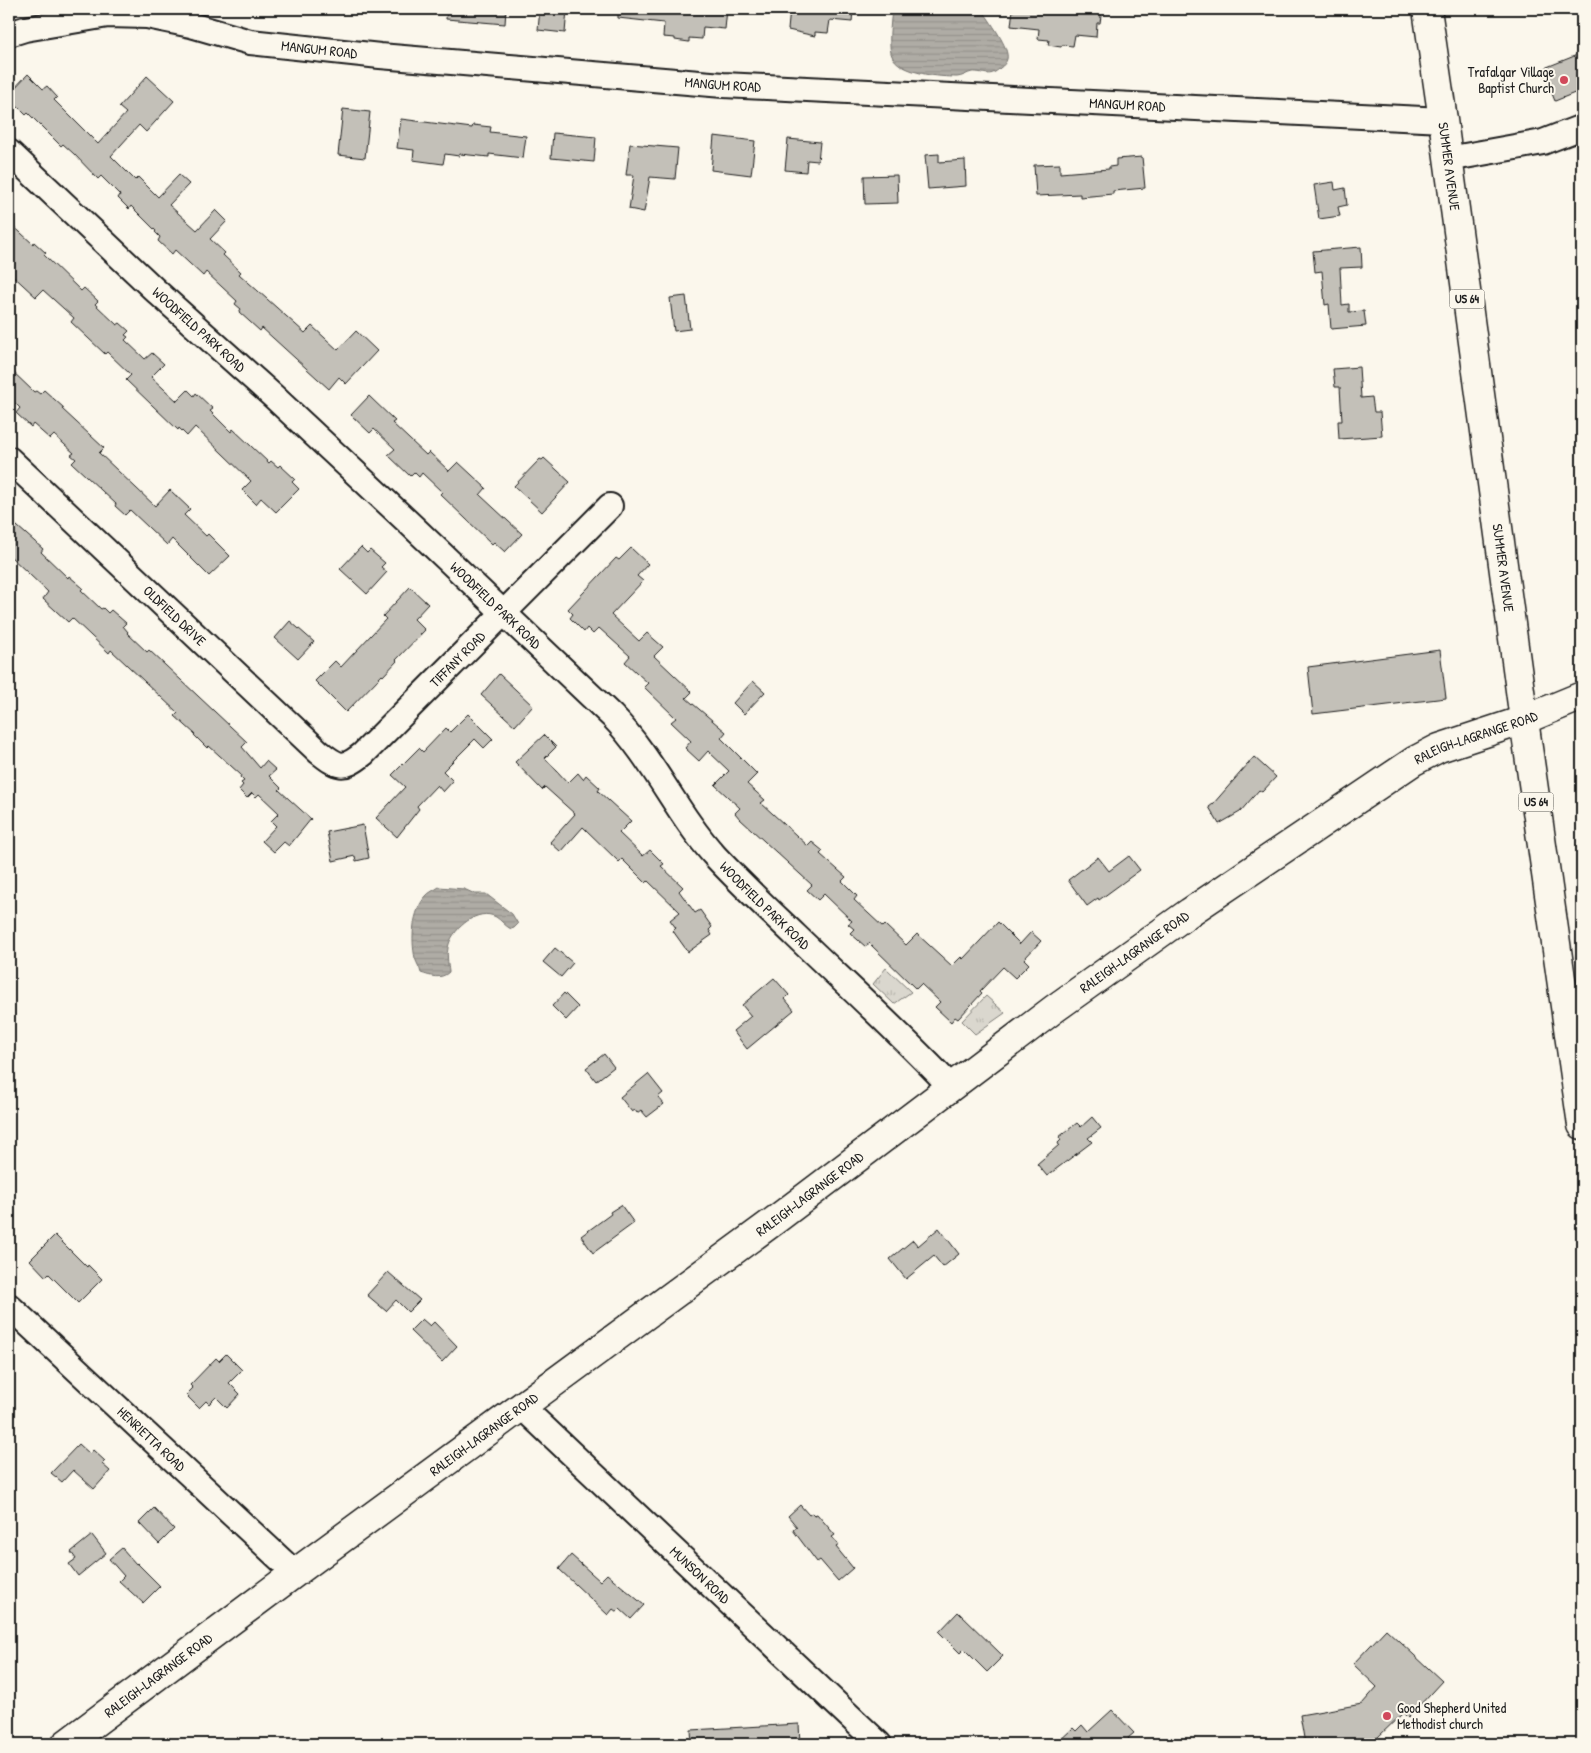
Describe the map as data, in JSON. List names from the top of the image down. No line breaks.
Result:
{"streets":{"main road":["SUMMER AVENUE","US 64","RALEIGH-LAGRANGE ROAD"],"street":["MANGUM ROAD","WOODFIELD PARK ROAD","OLDFIELD DRIVE","TIFFANY ROAD","HENRIETTA ROAD","MUNSON ROAD"]},"crossings":[["MANGUM ROAD","SUMMER AVENUE"],["SUMMER AVENUE","RALEIGH-LAGRANGE ROAD"],["WOODFIELD PARK ROAD","TIFFANY ROAD"],["WOODFIELD PARK ROAD","RALEIGH-LAGRANGE ROAD"],["OLDFIELD DRIVE","TIFFANY ROAD"],["RALEIGH-LAGRANGE ROAD","HENRIETTA ROAD"],["RALEIGH-LAGRANGE ROAD","MUNSON ROAD"]],"places":["Trafalgar Village Baptist Church","Good Shepherd United Methodist church"]}
